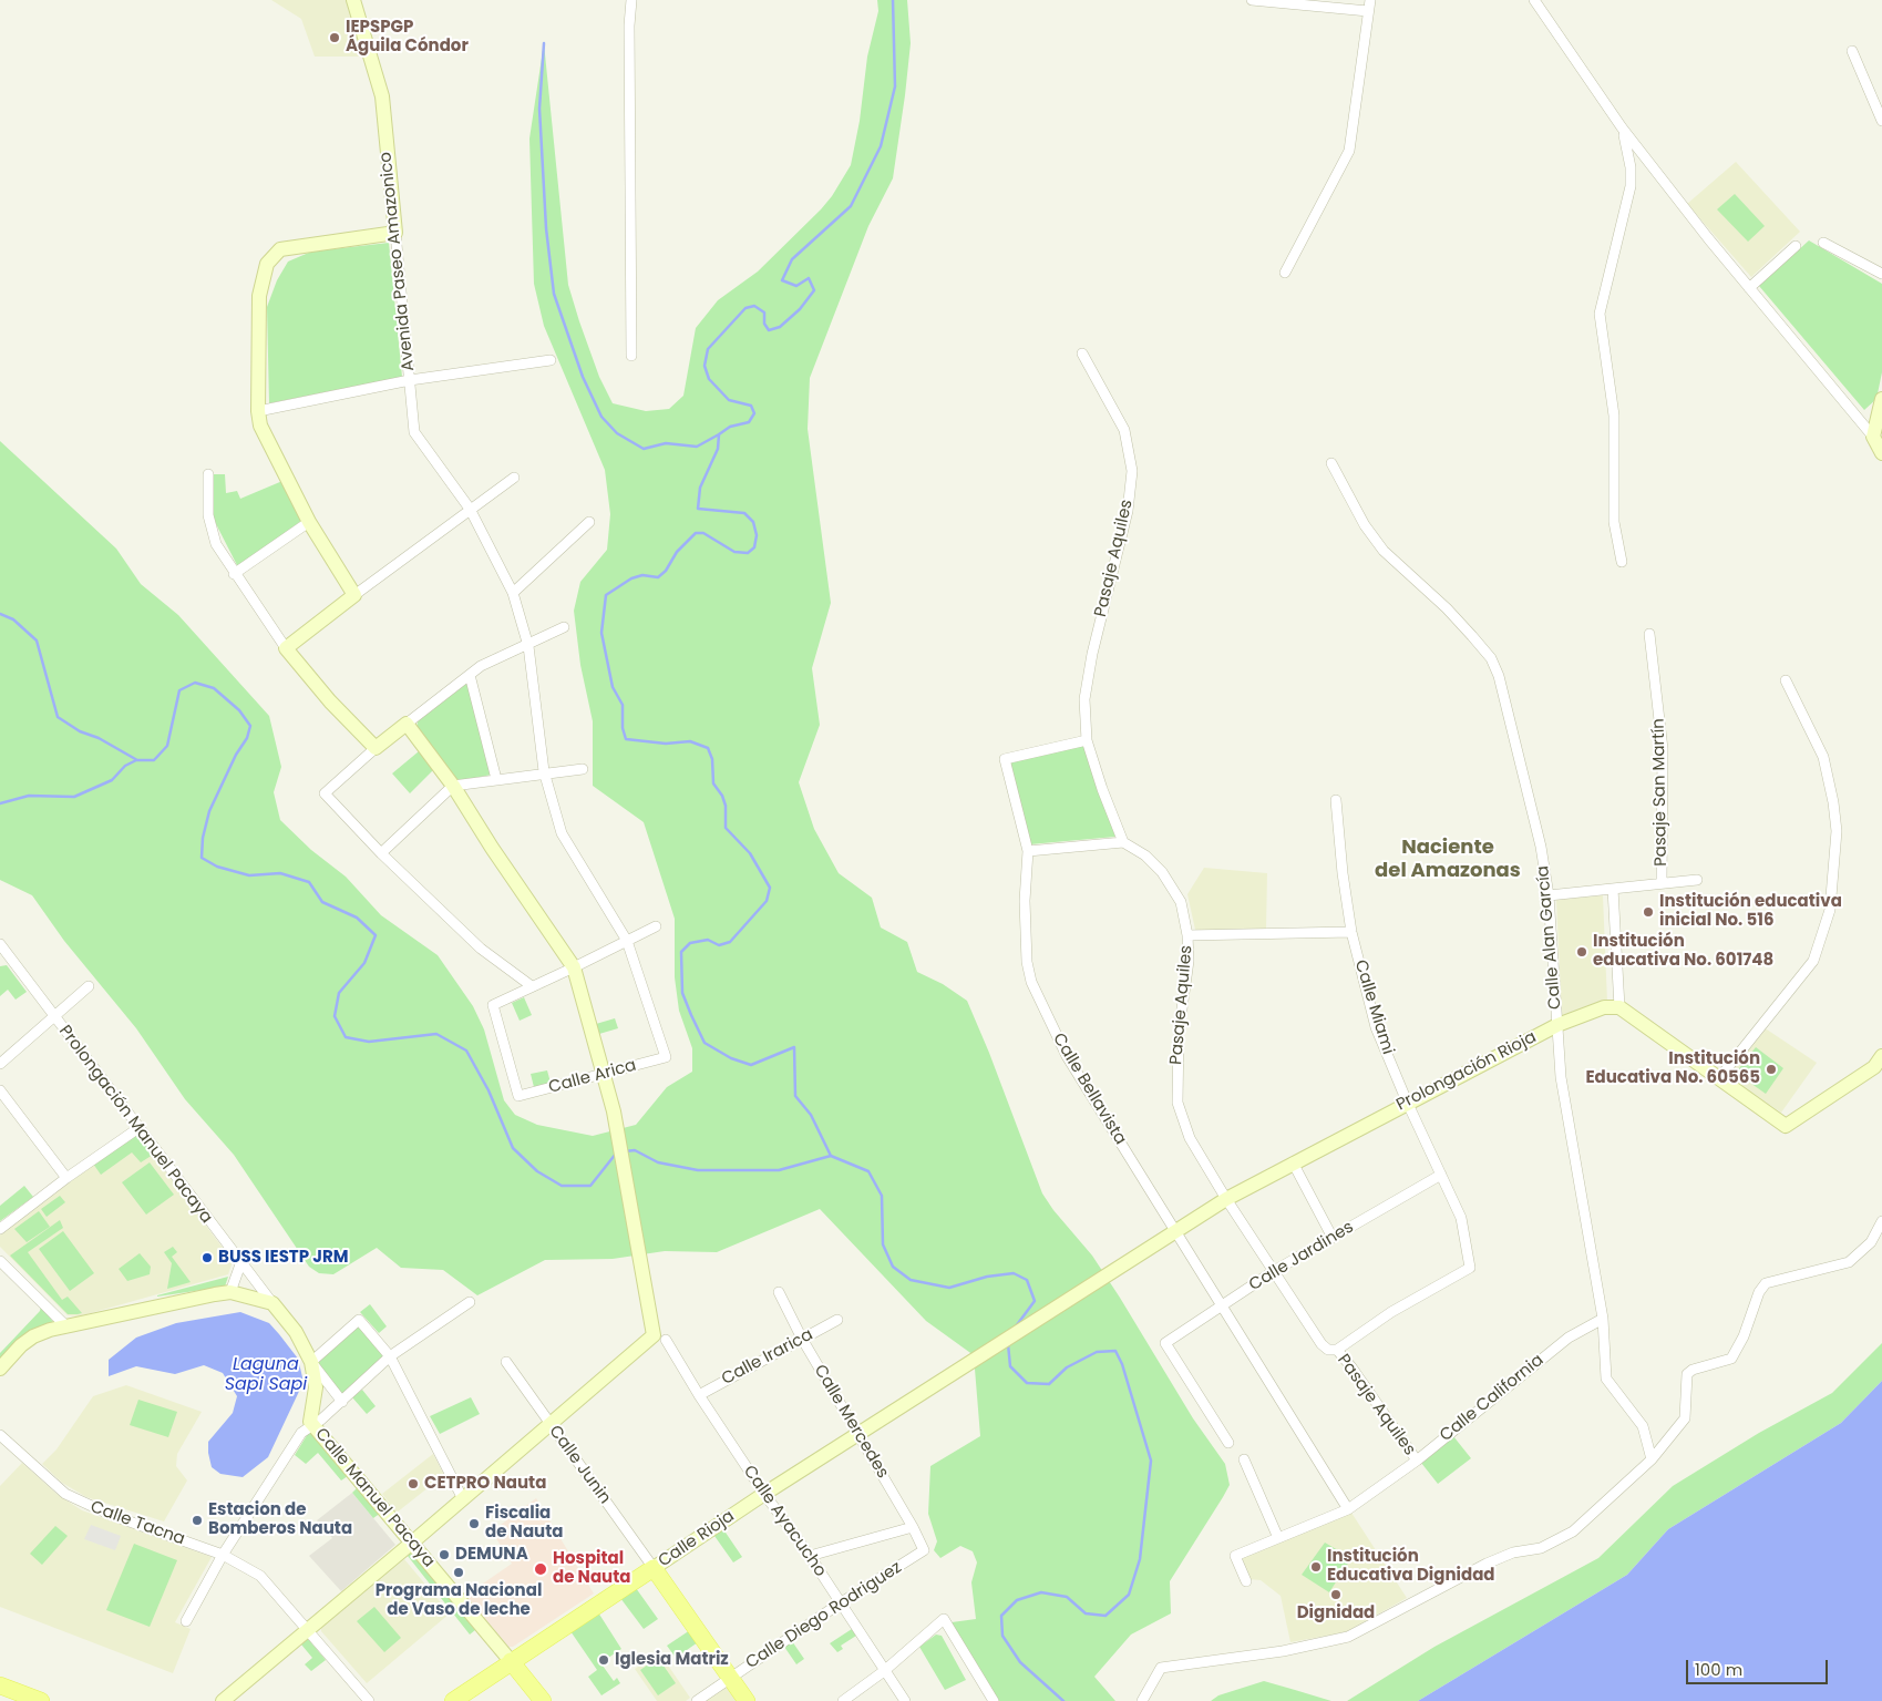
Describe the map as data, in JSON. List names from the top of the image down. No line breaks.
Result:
{"streets":{"main road":["Calle Manuel Pacaya","Calle Rioja"],"street":["Avenida Paseo Amazonico","Pasaje Aquiles","Pasaje San Martín","Calle Alan García","Calle Miami","Prolongación Rioja","Calle Arica","Calle Bellavista","Prolongación Manuel Pacaya","Calle Jardines","Calle Irarica","Calle California","Calle Mercedes","Calle Junin","Calle Ayacucho","Calle Tacna","Calle Diego Rodriguez"]},"crossings":[["Avenida Paseo Amazonico","Calle Arica"],["Pasaje Aquiles","Calle Miami"],["Pasaje Aquiles","Prolongación Rioja"],["Pasaje Aquiles","Calle Bellavista"],["Pasaje Aquiles","Calle Jardines"],["Pasaje Aquiles","Calle California"],["Calle Alan García","Prolongación Rioja"],["Calle Alan García","Calle California"],["Calle Miami","Prolongación Rioja"],["Calle Miami","Calle Jardines"],["Prolongación Rioja","Calle Bellavista"],["Prolongación Rioja","Calle Rioja"],["Calle Bellavista","Calle Jardines"],["Calle Bellavista","Calle California"],["Prolongación Manuel Pacaya","Calle Manuel Pacaya"],["Calle Irarica","Calle Mercedes"],["Calle Irarica","Calle Ayacucho"],["Calle Mercedes","Calle Rioja"],["Calle Mercedes","Calle Diego Rodriguez"],["Calle Junin","Calle Rioja"],["Calle Manuel Pacaya","Calle Rioja"],["Calle Ayacucho","Calle Rioja"],["Calle Ayacucho","Calle Diego Rodriguez"]],"districts":["Naciente del Amazonas"],"water":["Laguna Sapi Sapi"],"places":["IEPSPGP Águila Cóndor","Institución educativa inicial No. 516","Institución educativa No. 601748","Institución Educativa No. 60565","BUSS IESTP JRM","CETPRO Nauta","Estacion de Bomberos Nauta","Fiscalia de Nauta","DEMUNA","Institución Educativa Dignidad","Hospital de Nauta","Programa Nacional de Vaso de leche","Dignidad","Iglesia Matriz"],"scale_bar":"100 m"}
